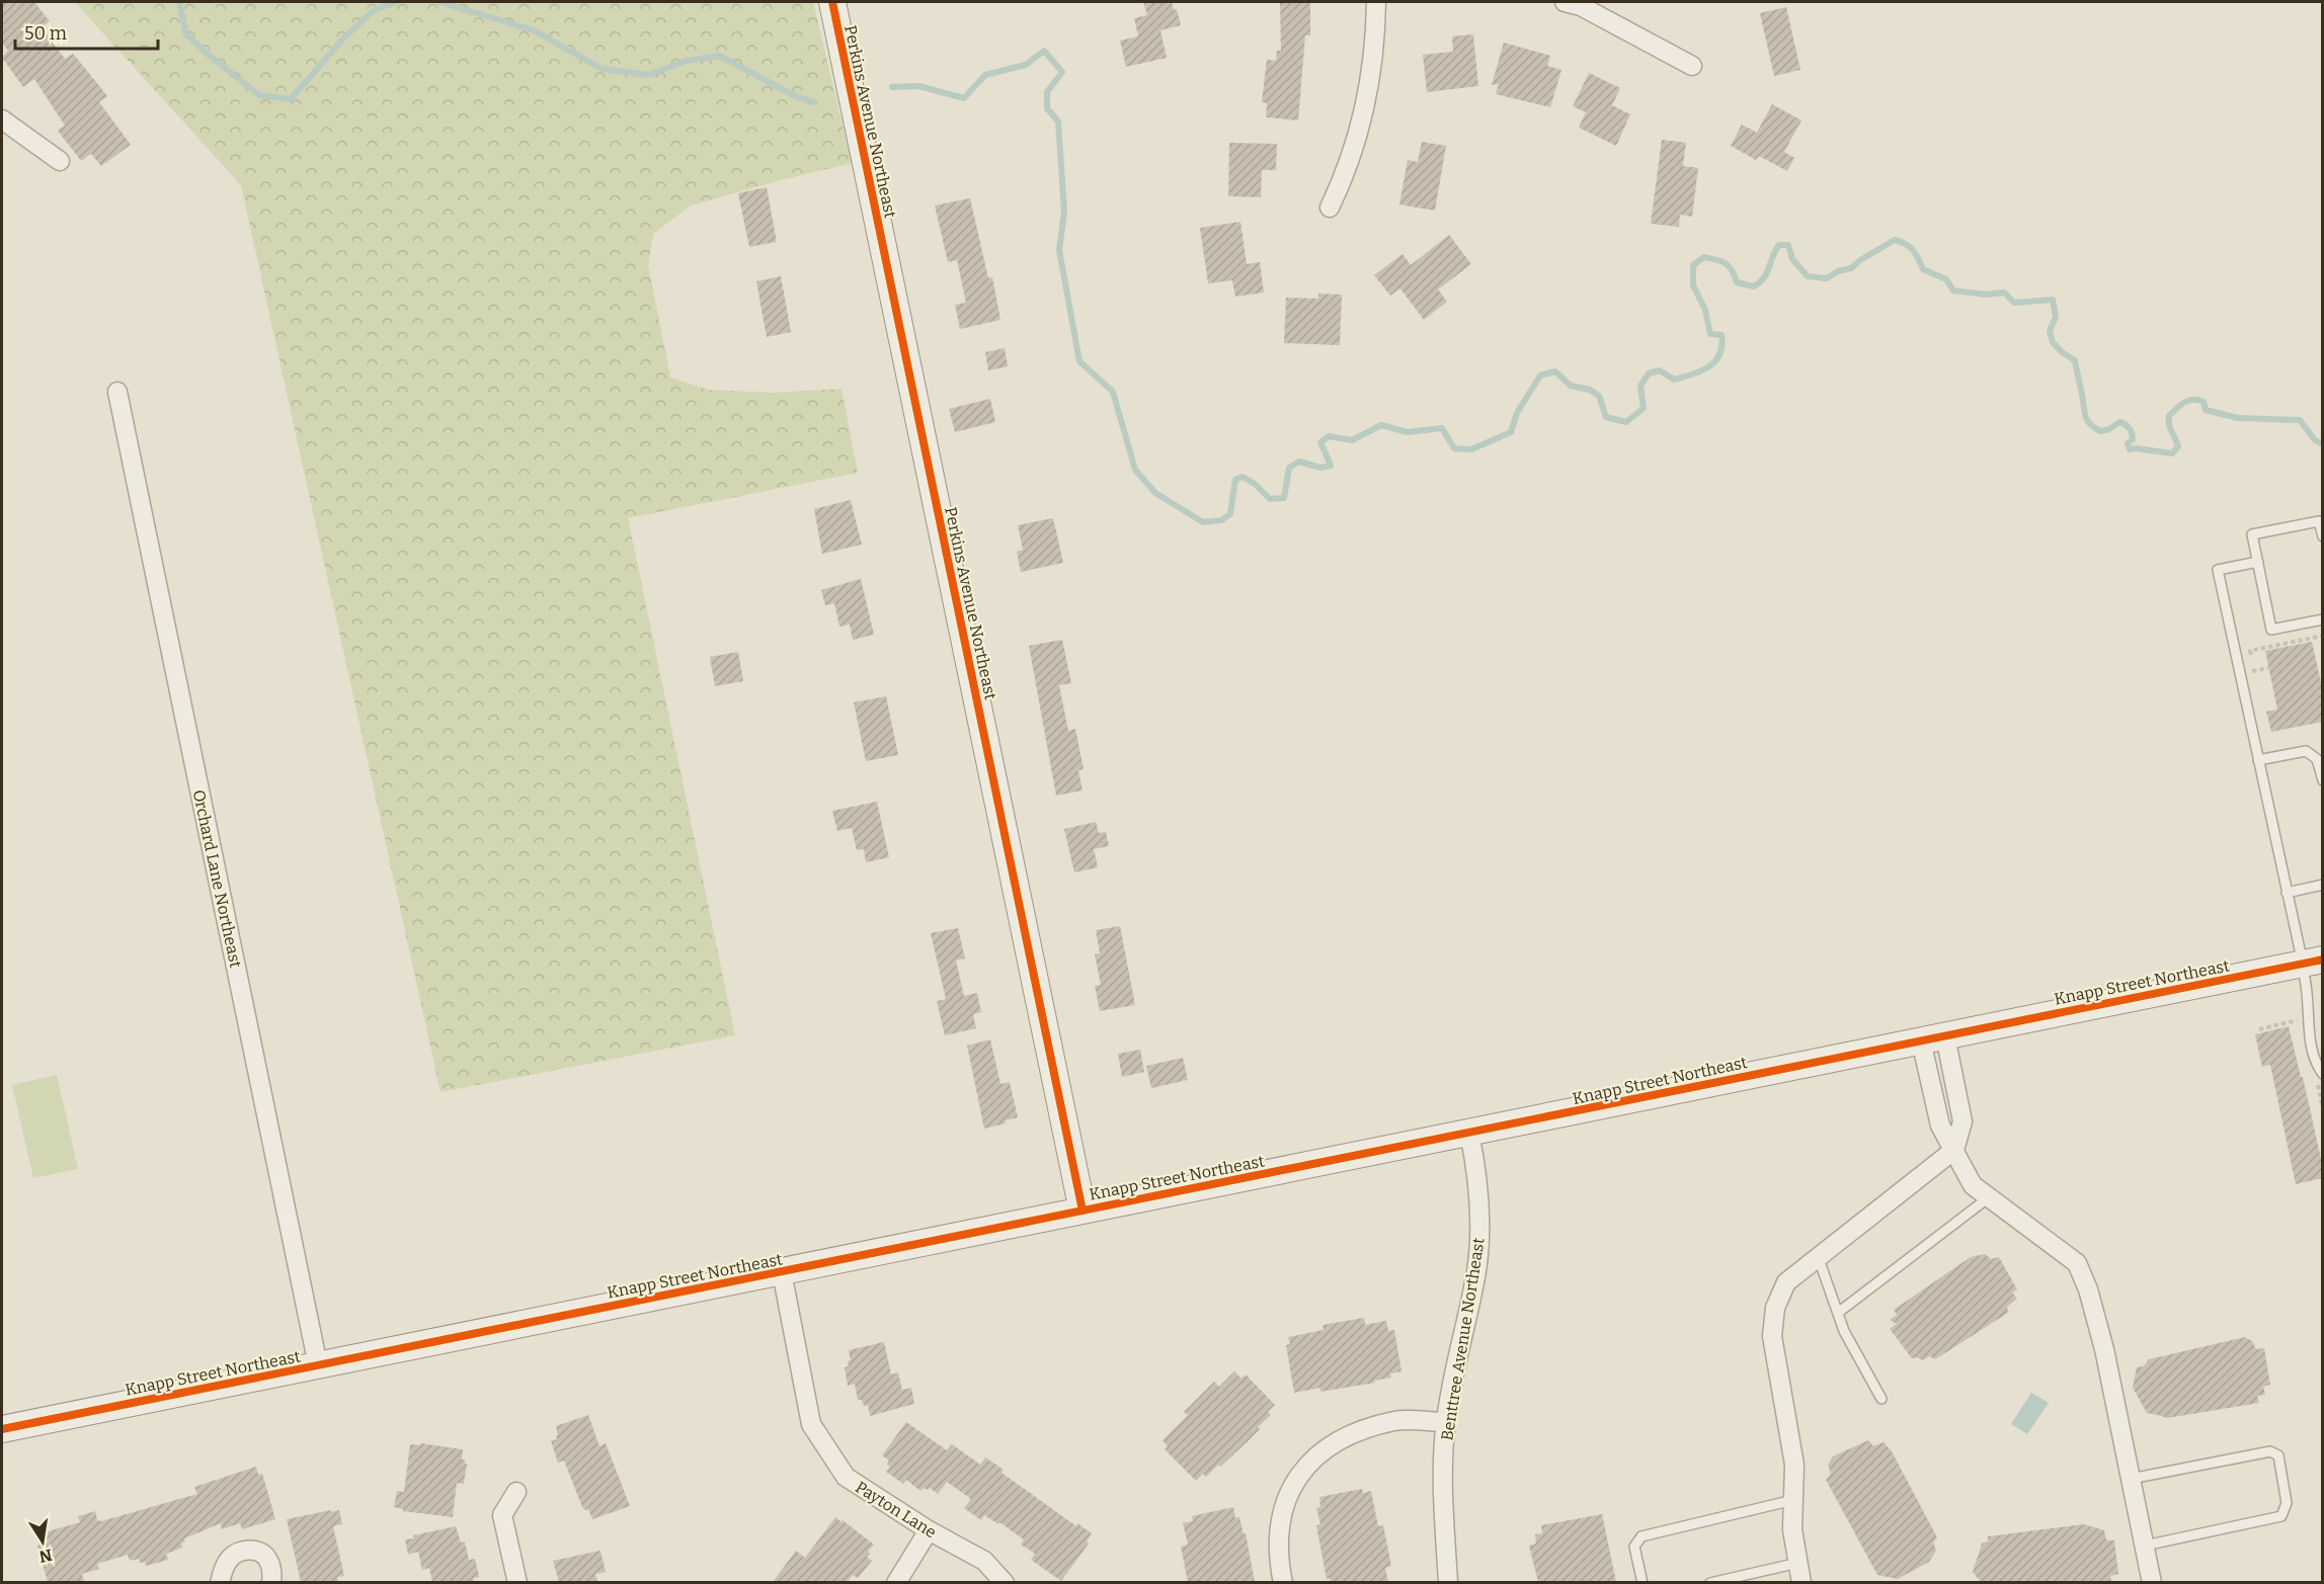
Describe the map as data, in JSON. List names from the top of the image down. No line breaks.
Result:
{"streets":{"main road":["Perkins Avenue Northeast","Knapp Street Northeast"],"street":["Orchard Lane Northeast","Benttree Avenue Northeast","Payton Lane"]},"crossings":[["Perkins Avenue Northeast","Knapp Street Northeast"],["Orchard Lane Northeast","Knapp Street Northeast"],["Knapp Street Northeast","Benttree Avenue Northeast"],["Knapp Street Northeast","Payton Lane"]],"scale_bar":"50 m","north":"bottom"}
